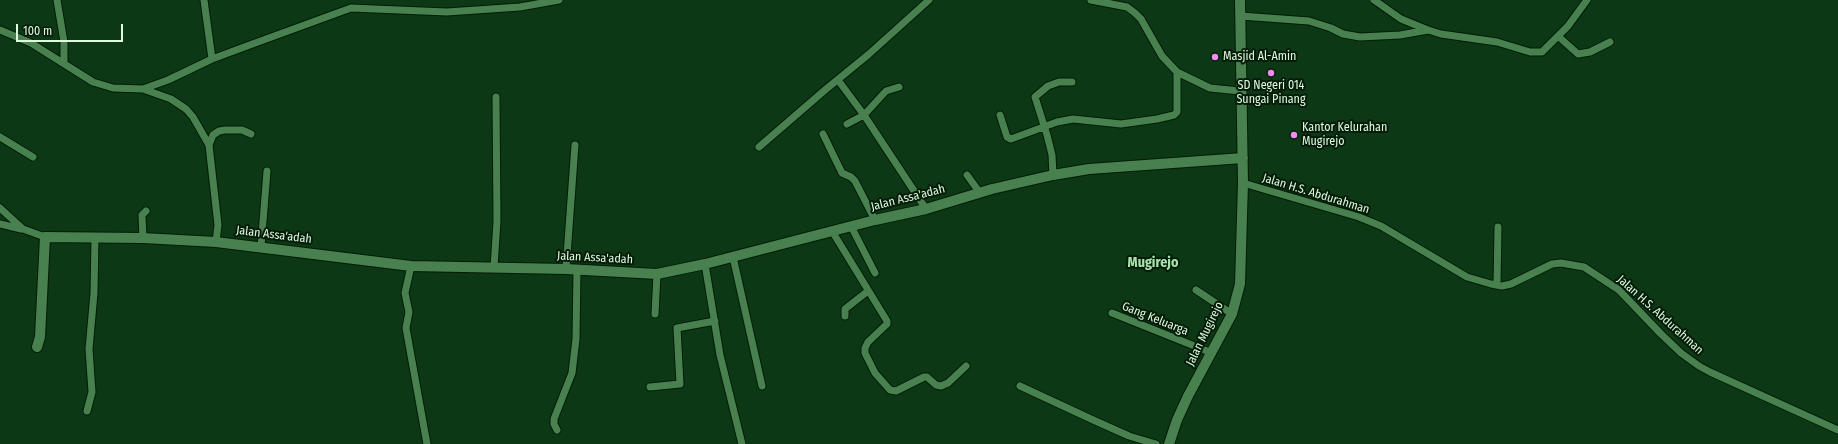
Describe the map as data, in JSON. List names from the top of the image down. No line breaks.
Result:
{"streets":{"street":["Jalan H.S. Abdurahman","Jalan Assa'adah","Gang Keluarga","Jalan Mugirejo"]},"crossings":[["Jalan H.S. Abdurahman","Jalan Mugirejo"],["Jalan Assa'adah","Jalan Mugirejo"],["Gang Keluarga","Jalan Mugirejo"]],"districts":["Mugirejo"],"places":["Masjid Al-Amin","SD Negeri 014 Sungai Pinang","Kantor Kelurahan Mugirejo"],"scale_bar":"100 m"}
